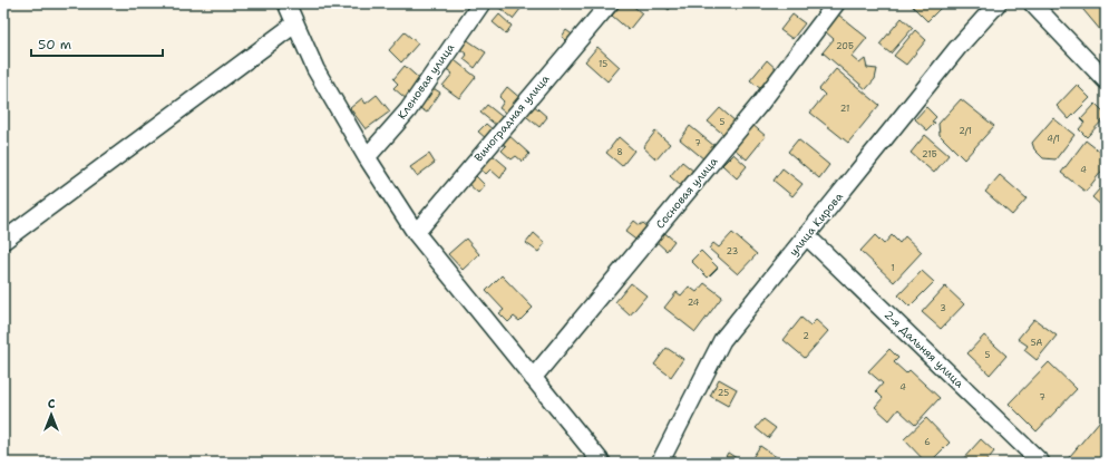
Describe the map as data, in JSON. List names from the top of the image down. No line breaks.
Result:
{"streets":{"street":["Кленовая улица","Виноградная улица","Сосновая улица","улица Кирова","2-я Дальняя улица"]},"crossings":[["улица Кирова","2-я Дальняя улица"]],"house_numbers":["20Б","15","21","5","2/1","4/1","7","8","21Б","4","23","1","24","3","2","5А","5","4","25","7","6"],"scale_bar":"50 m","north":"top"}
